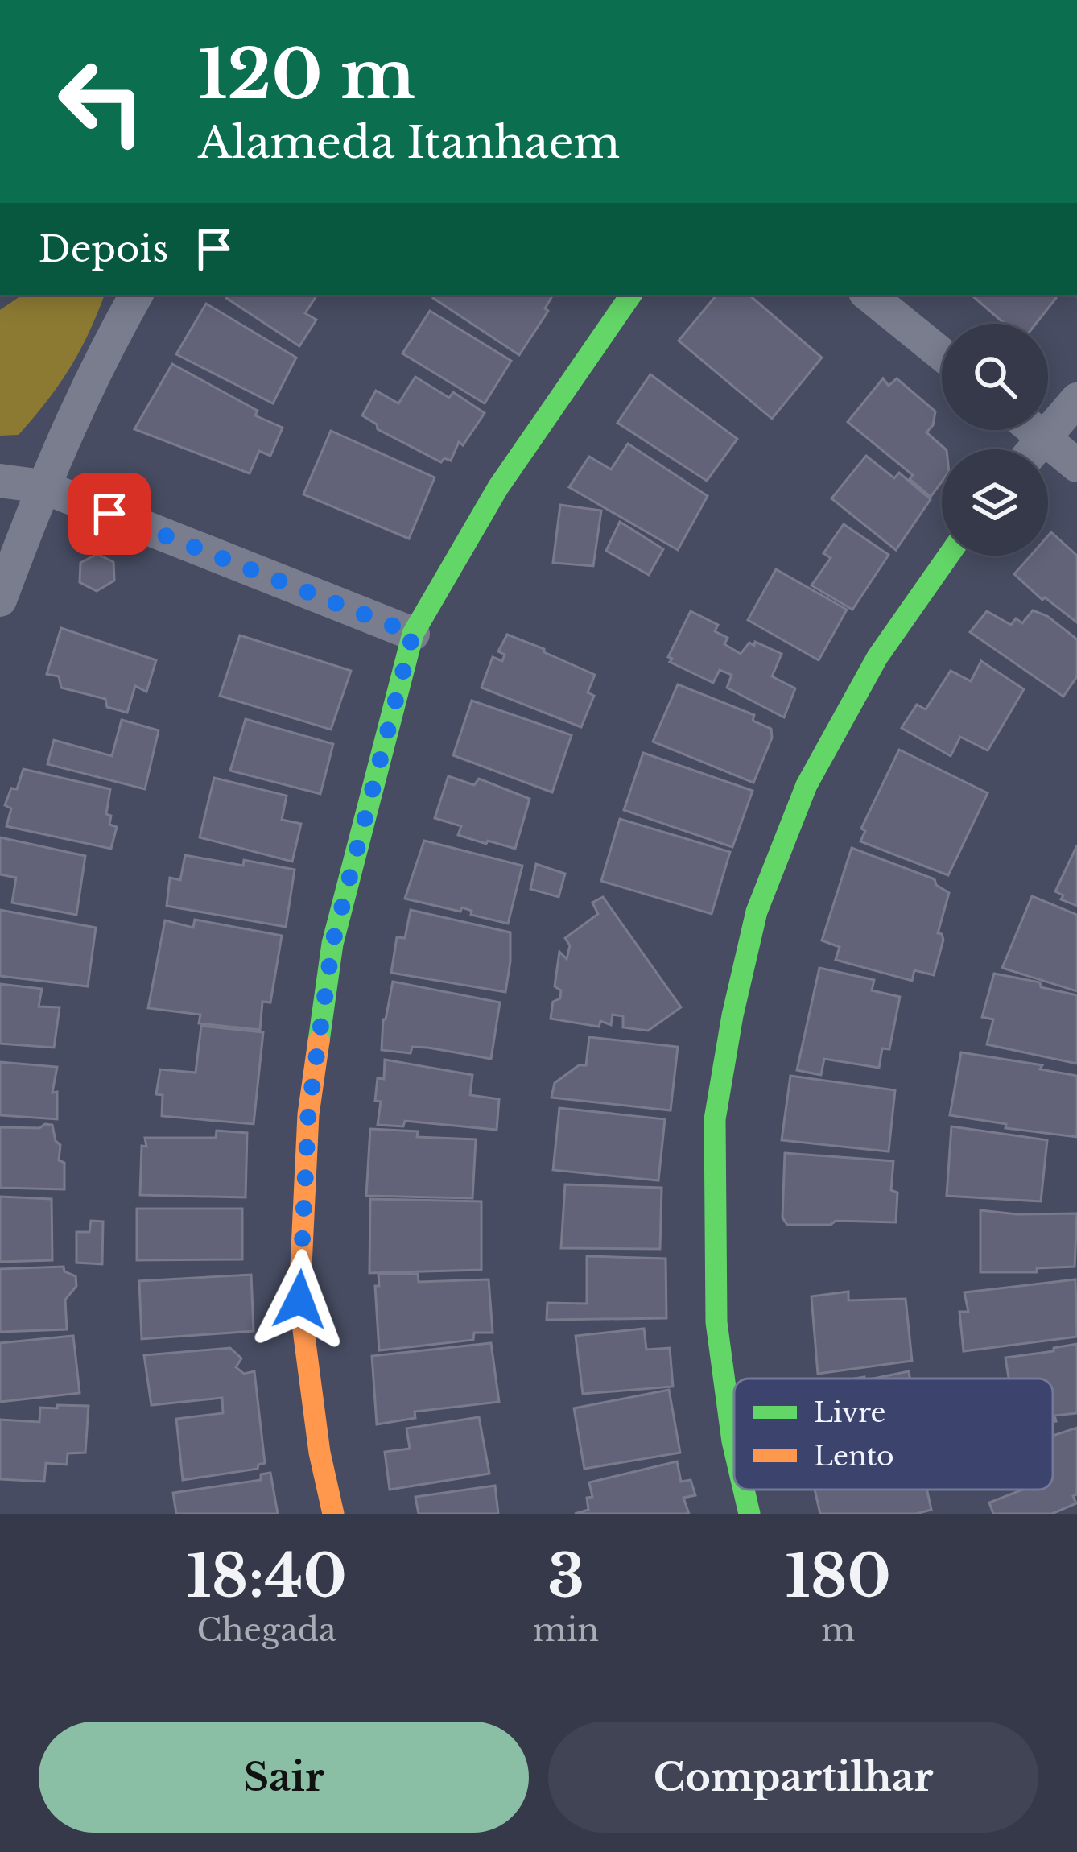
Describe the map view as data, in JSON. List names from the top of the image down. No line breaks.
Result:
{"legend":["Livre","Lento"],"page":{"turn":["120 m","Alameda Itanhaem"],"then":"Depois","eta":["18:40","Chegada","3","min","180","m"],"buttons":["Sair","Compartilhar"]}}
